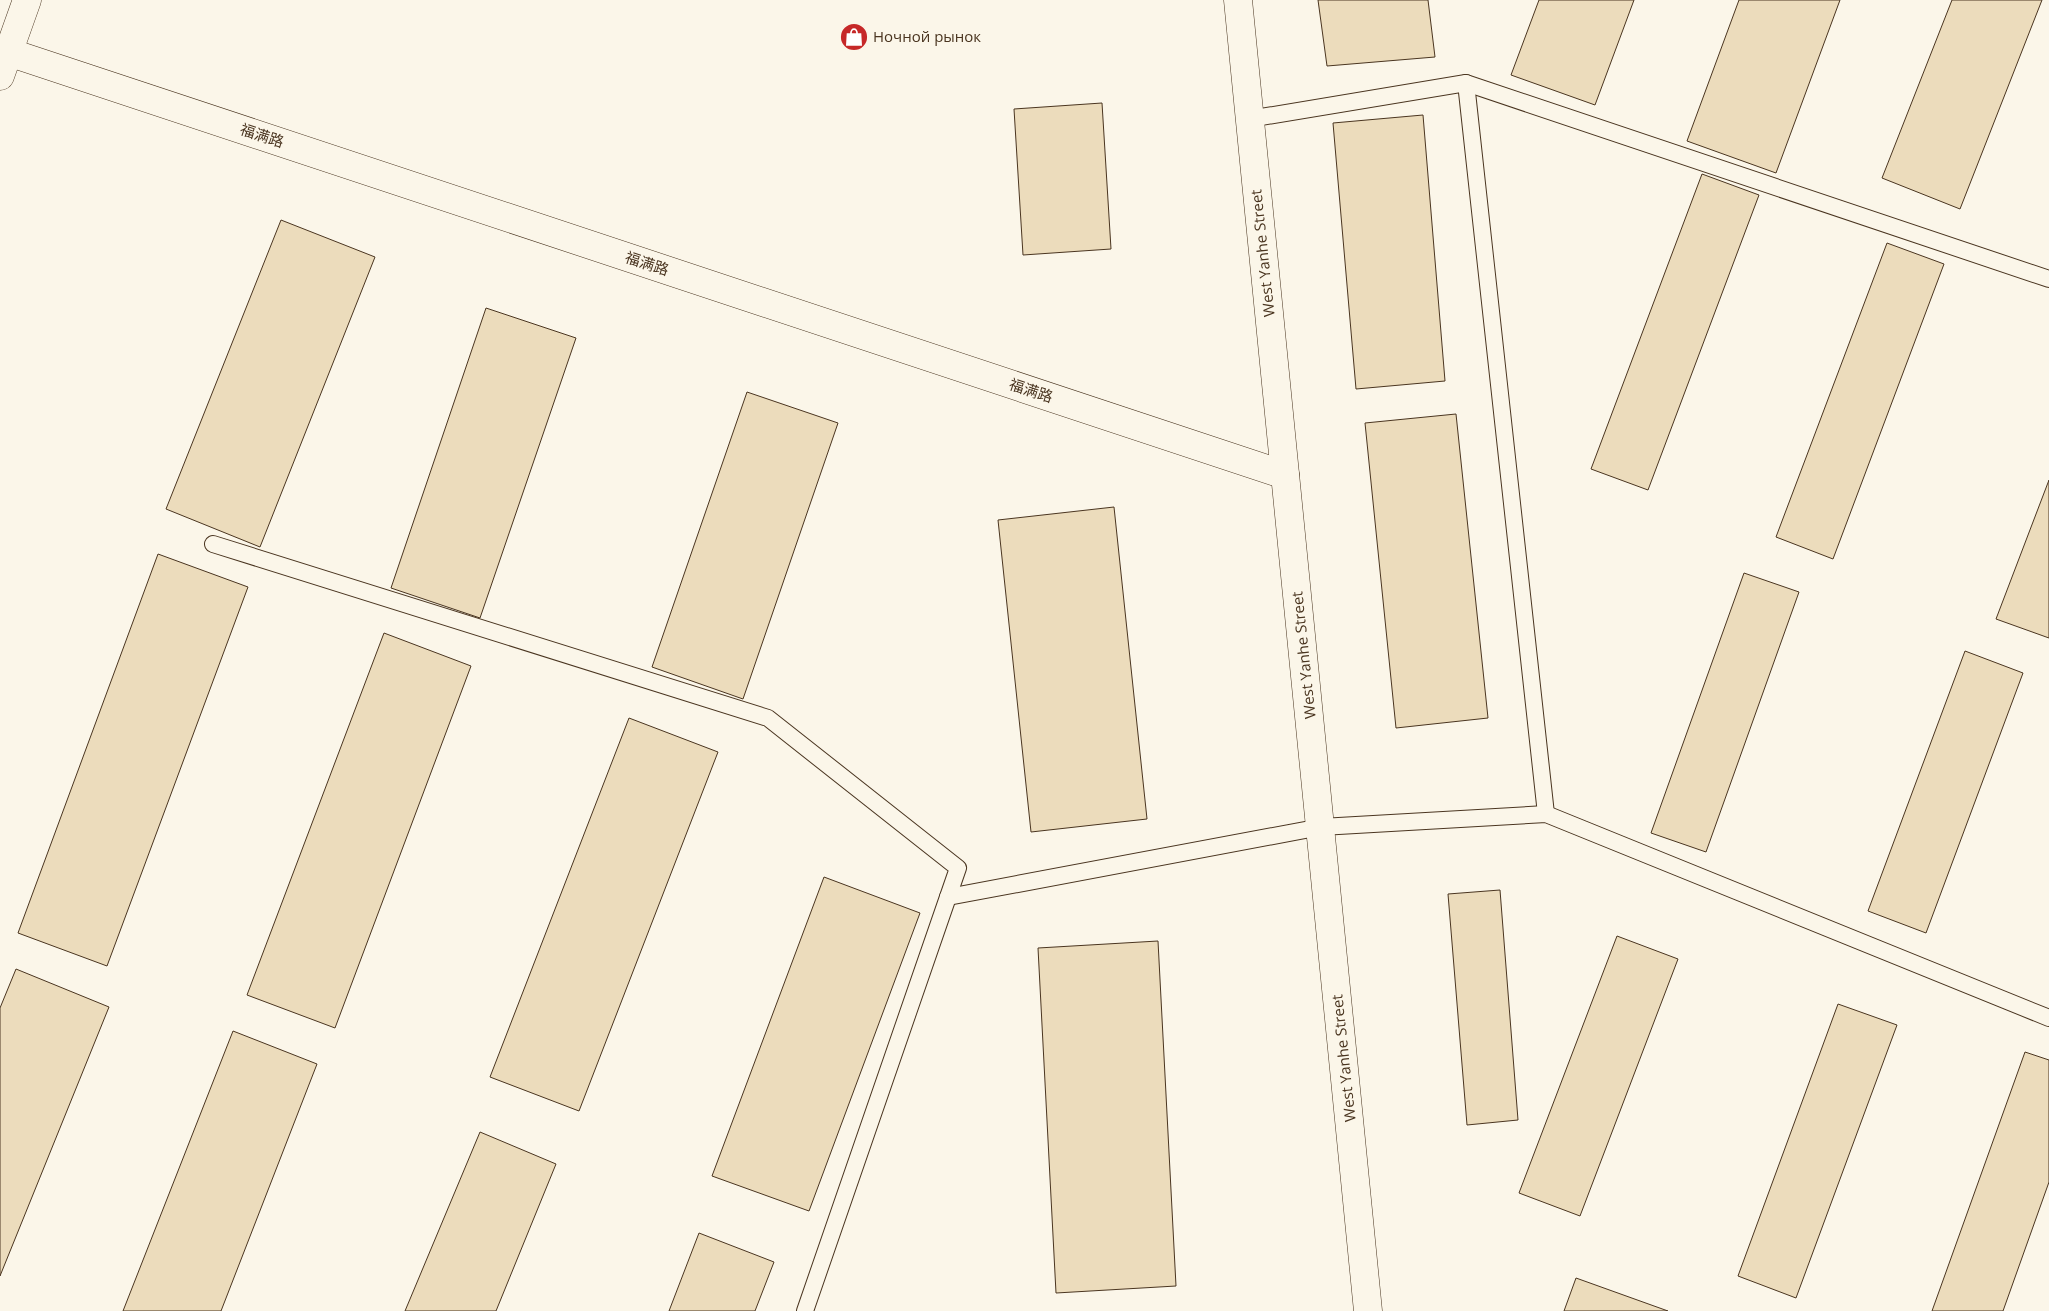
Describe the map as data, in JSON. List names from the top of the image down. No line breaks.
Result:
{"streets":{"street":["福满路","West Yanhe Street"]},"crossings":[["福满路","West Yanhe Street"]],"places":{"shop":["Ночной рынок"]}}
